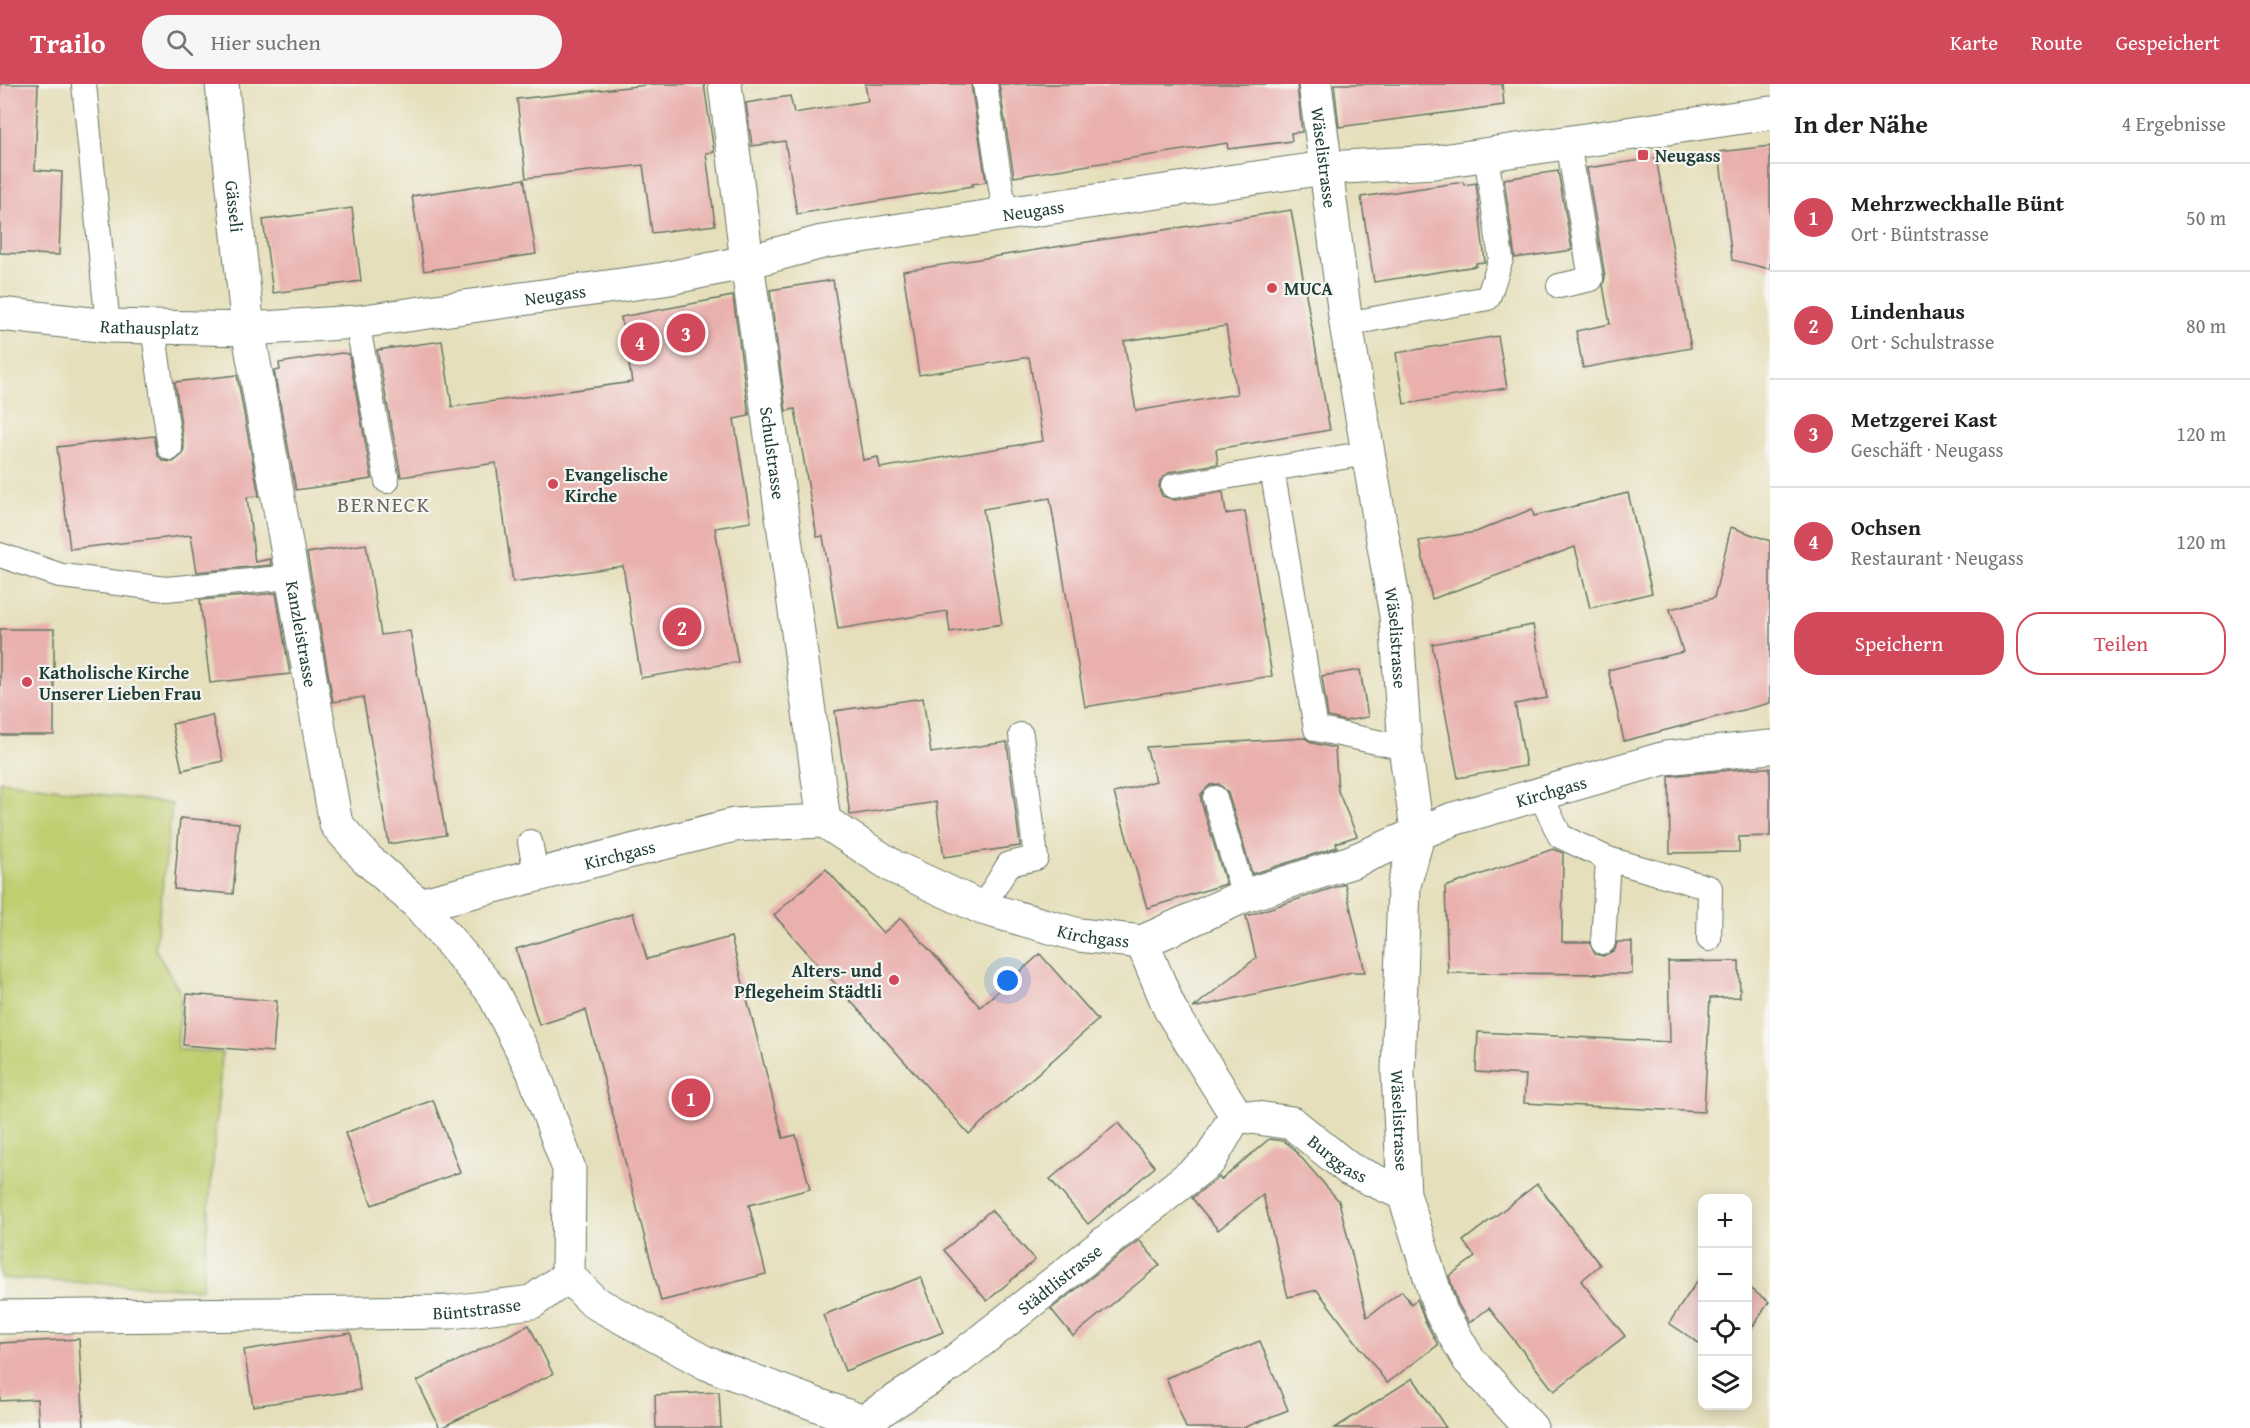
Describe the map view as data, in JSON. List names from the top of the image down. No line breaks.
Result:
{"streets":{"street":["Wäselistrasse","Gässeli","Neugass","Rathausplatz","Schulstrasse","Kanzleistrasse","Kirchgass","Burggass","Städtlistrasse","Büntstrasse"]},"crossings":[["Wäselistrasse","Neugass"],["Wäselistrasse","Kirchgass"],["Wäselistrasse","Burggass"],["Gässeli","Rathausplatz"],["Gässeli","Kanzleistrasse"],["Neugass","Rathausplatz"],["Neugass","Schulstrasse"],["Rathausplatz","Kanzleistrasse"],["Schulstrasse","Kirchgass"],["Kanzleistrasse","Kirchgass"],["Burggass","Städtlistrasse"],["Städtlistrasse","Büntstrasse"]],"districts":["BERNECK"],"places":{"transit":["Neugass"],"other":["MUCA","Evangelische Kirche","Katholische Kirche Unserer Lieben Frau","Alters- und Pflegeheim Städtli"]},"page":{"header":"Trailo","search":"Hier suchen","nav":["Karte","Route","Gespeichert"],"heading":["In der Nähe","4 Ergebnisse"],"list":[{"mark":"1","name":"Mehrzweckhalle Bünt","note":"Ort · Büntstrasse","value":"50 m"},{"mark":"2","name":"Lindenhaus","note":"Ort · Schulstrasse","value":"80 m"},{"mark":"3","name":"Metzgerei Kast","note":"Geschäft · Neugass","value":"120 m"},{"mark":"4","name":"Ochsen","note":"Restaurant · Neugass","value":"120 m"}],"pins":["3","4","2","1"],"buttons":["Speichern","Teilen"],"map_buttons":["+","−"]}}
